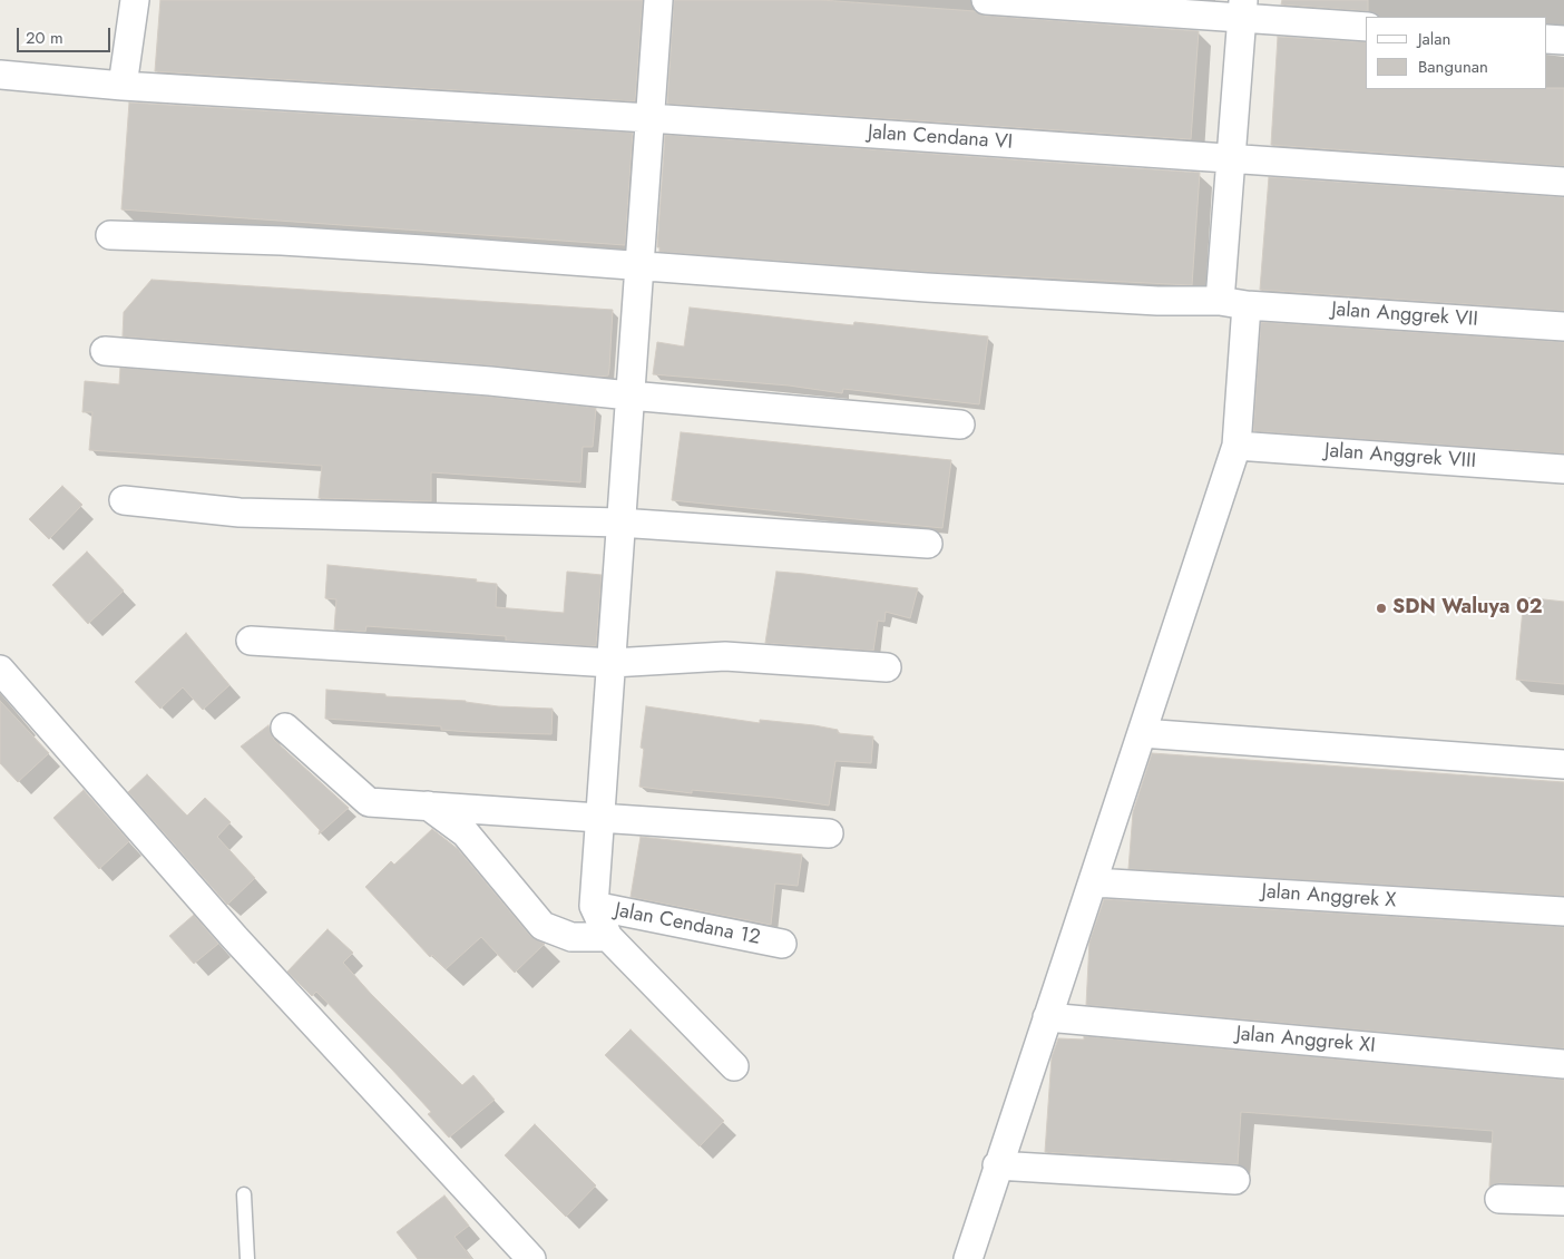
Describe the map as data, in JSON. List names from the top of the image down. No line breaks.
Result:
{"streets":{"street":["Jalan Cendana VI","Jalan Anggrek VII","Jalan Anggrek VIII","Jalan Anggrek X","Jalan Cendana 12","Jalan Anggrek XI"]},"places":["SDN Waluya 02"],"legend":["Jalan","Bangunan"],"scale_bar":"20 m"}
